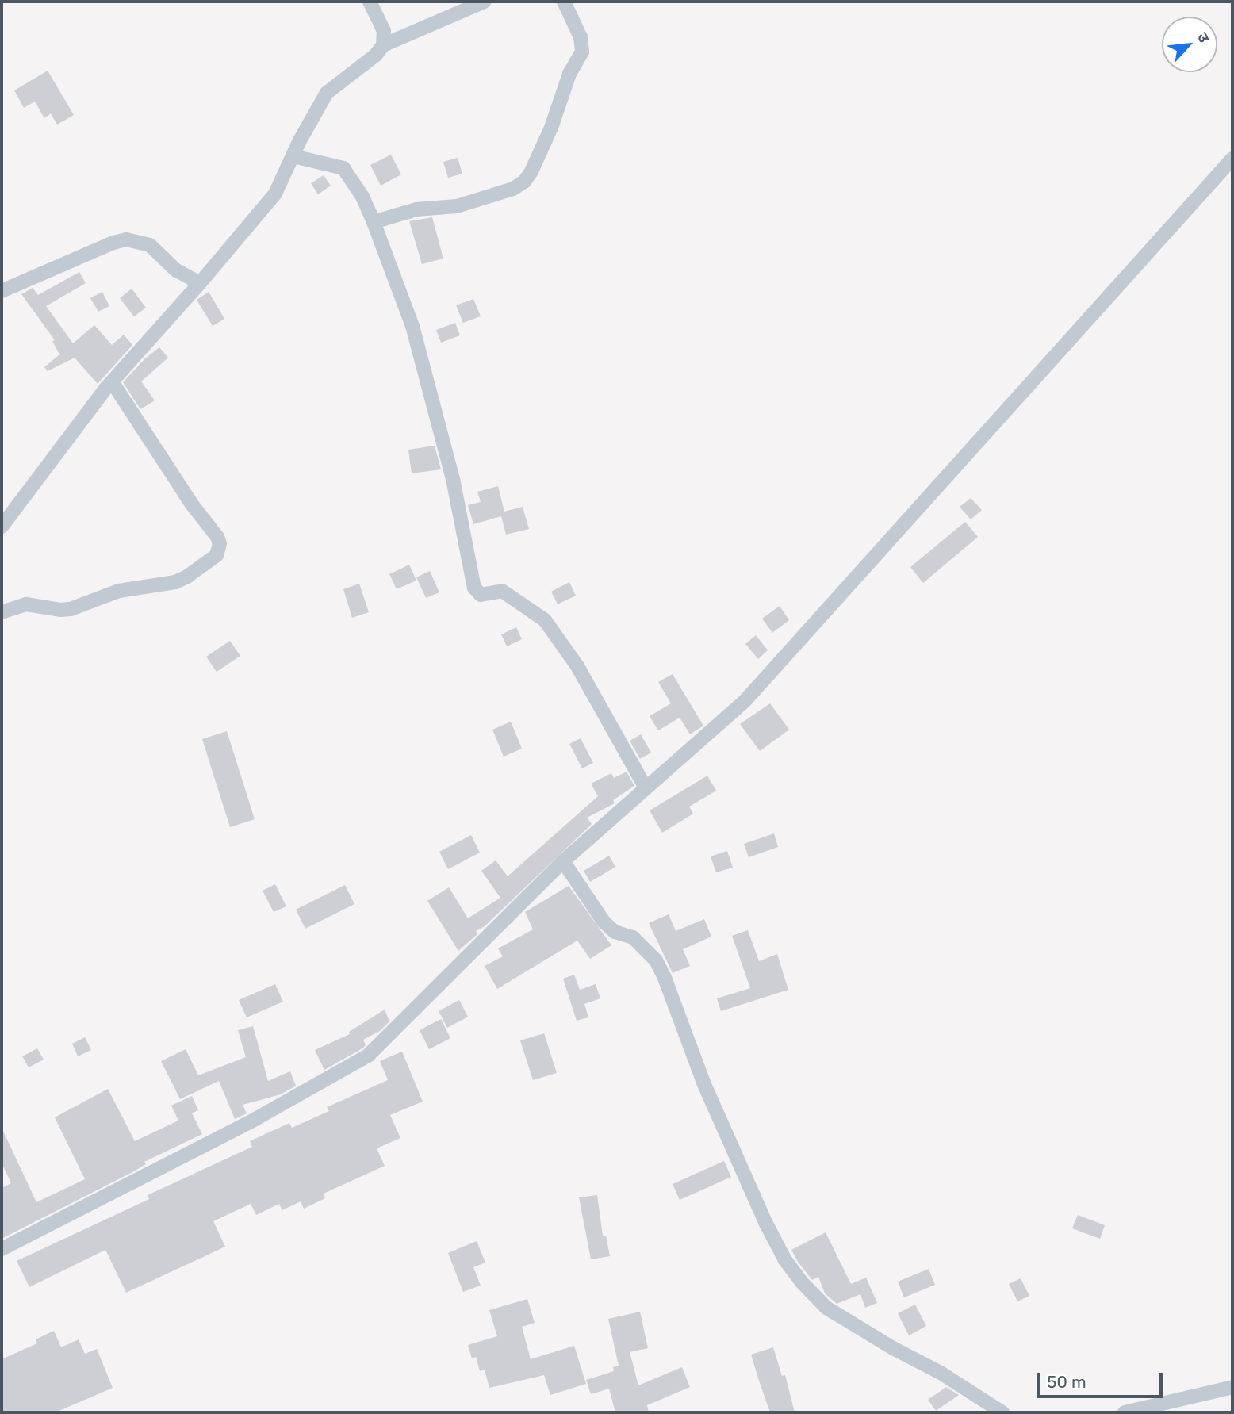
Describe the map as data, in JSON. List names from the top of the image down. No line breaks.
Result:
{"scale_bar":"50 m","north":"top right"}
